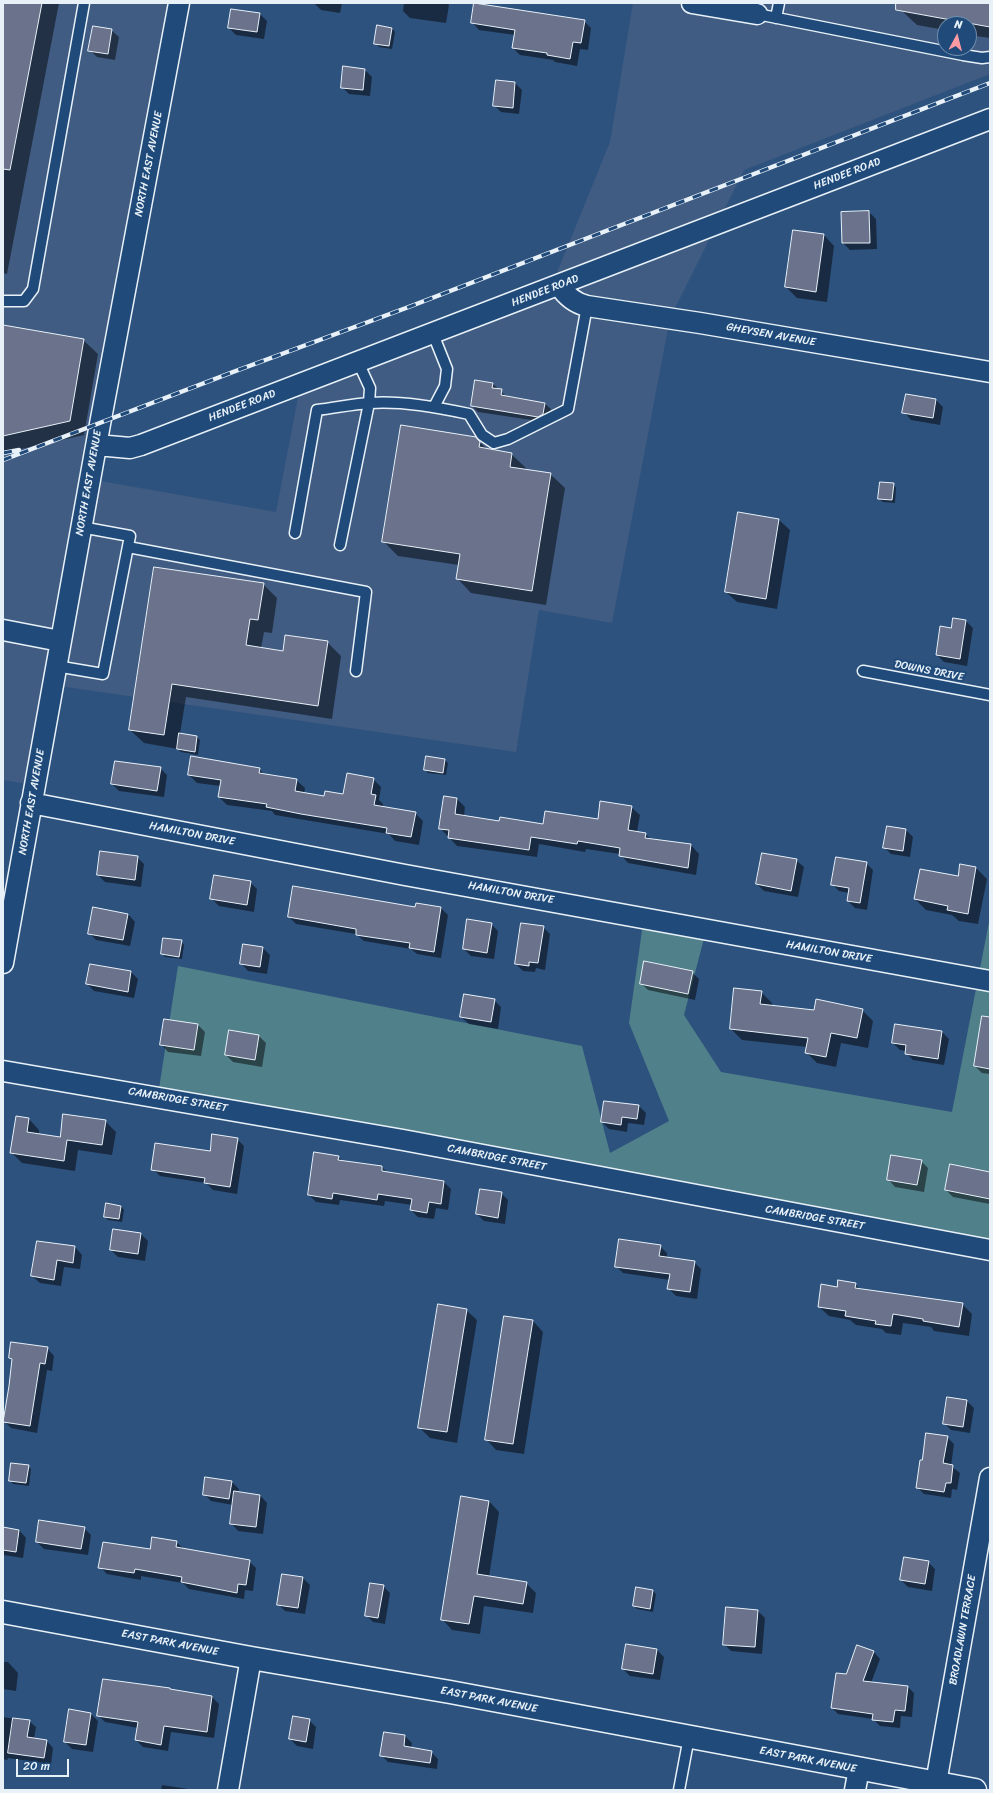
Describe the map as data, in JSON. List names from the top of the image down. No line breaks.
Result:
{"streets":{"main road":["EAST PARK AVENUE"],"street":["NORTH EAST AVENUE","HENDEE ROAD","GHEYSEN AVENUE","HAMILTON DRIVE","CAMBRIDGE STREET","BROADLAWN TERRACE"],"lane":["DOWNS DRIVE"]},"crossings":[["NORTH EAST AVENUE","HENDEE ROAD"],["NORTH EAST AVENUE","HAMILTON DRIVE"],["HENDEE ROAD","GHEYSEN AVENUE"],["BROADLAWN TERRACE","EAST PARK AVENUE"]],"scale_bar":"20 m","north":"top"}
